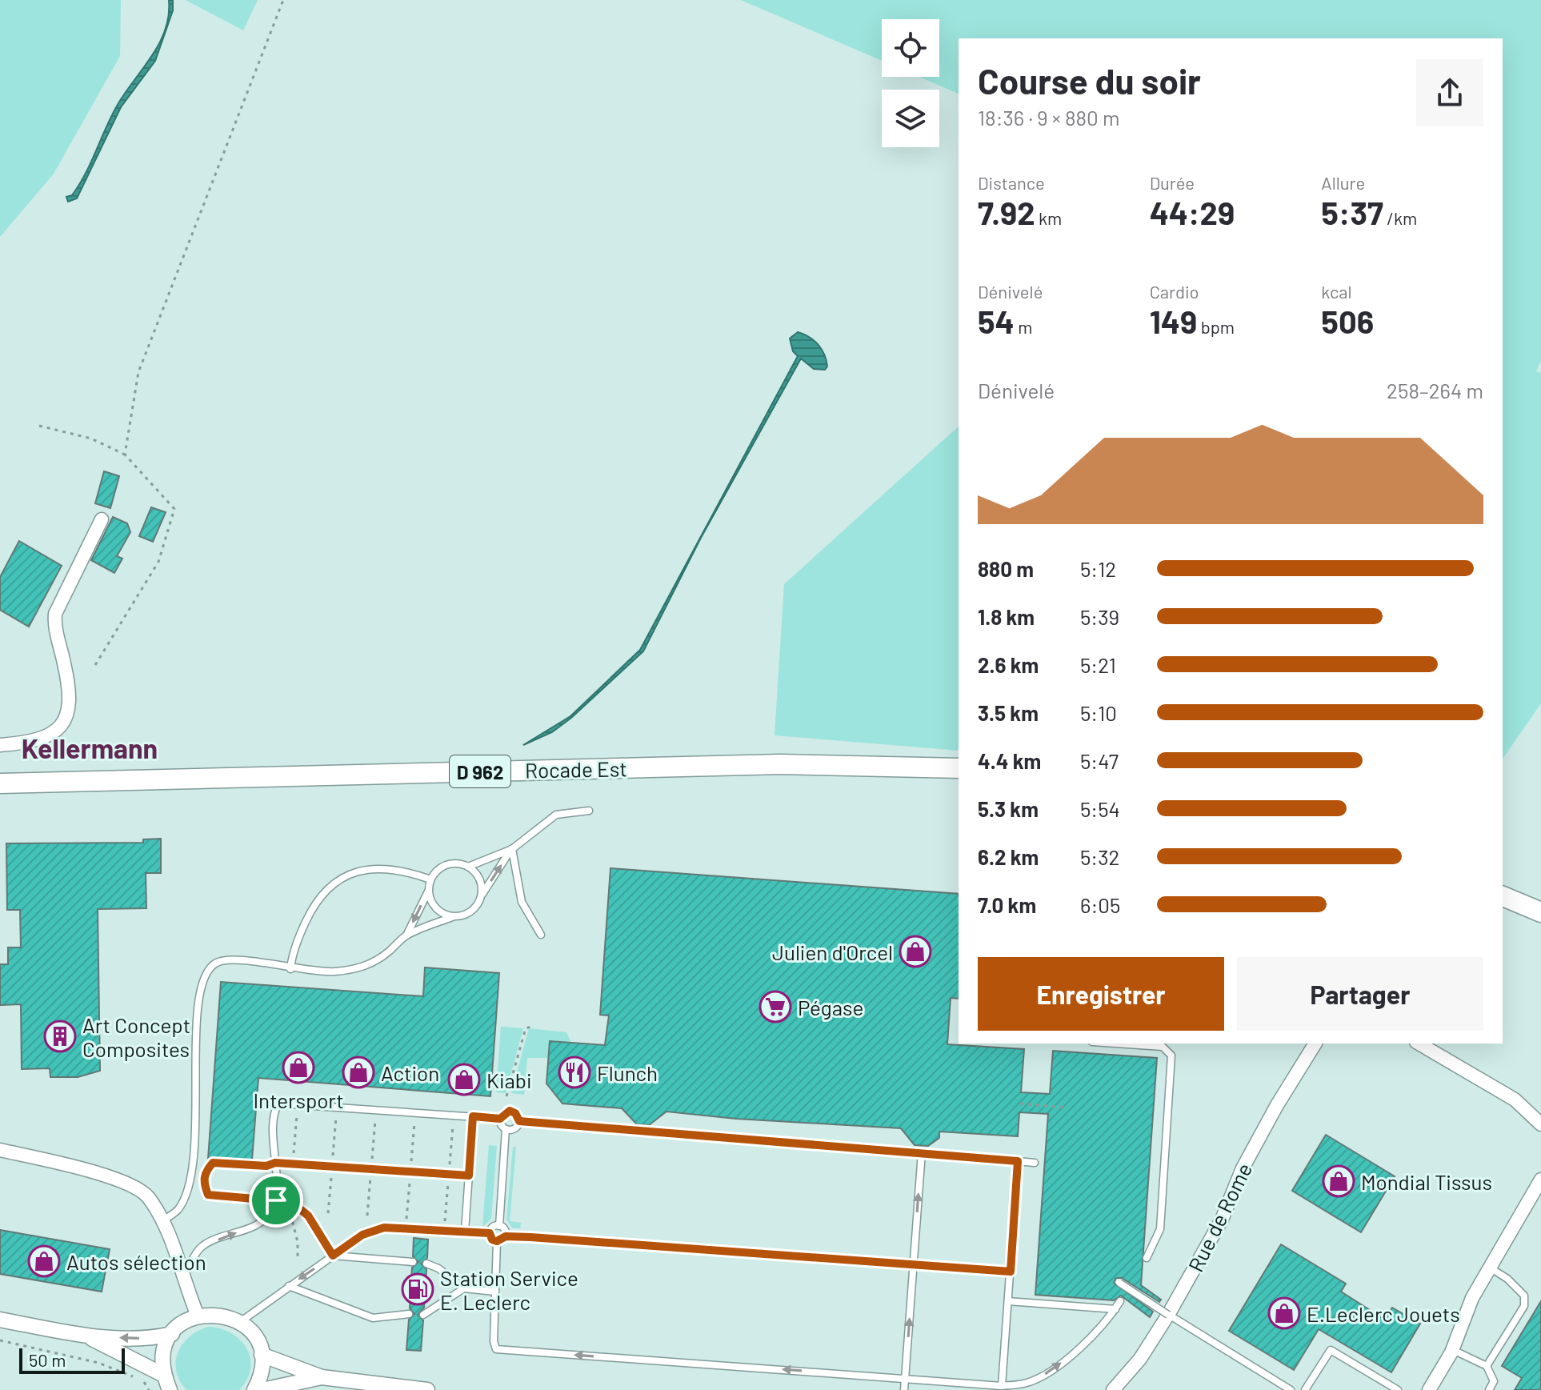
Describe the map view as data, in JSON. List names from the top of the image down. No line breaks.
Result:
{"streets":{"main road":["Rocade Est","D 962"],"street":["Rue de Rome"]},"districts":["Kellermann"],"places":{"shop":["Julien d'Orcel","Intersport","Action","Kiabi","Mondial Tissus","Autos sélection","E.Leclerc Jouets"],"supermarket":["Pégase"],"building":["Art Concept Composites"],"restaurant":["Flunch"],"fuel station":["Station Service E. Leclerc"]},"scale_bar":"50 m","page":{"heading":["Course du soir","18:36 · 9 × 880 m"],"stats":[["Distance","7.92 km"],["Durée","44:29"],["Allure","5:37 /km"],["Dénivelé","54 m"],["Cardio","149 bpm"],["kcal","506"]],"chart":["Dénivelé","258–264 m"],"list":[{"name":"880 m","note":"5:12"},{"name":"1.8 km","note":"5:39"},{"name":"2.6 km","note":"5:21"},{"name":"3.5 km","note":"5:10"},{"name":"4.4 km","note":"5:47"},{"name":"5.3 km","note":"5:54"},{"name":"6.2 km","note":"5:32"},{"name":"7.0 km","note":"6:05"}],"buttons":["Enregistrer","Partager"],"scale":"50 m"}}
